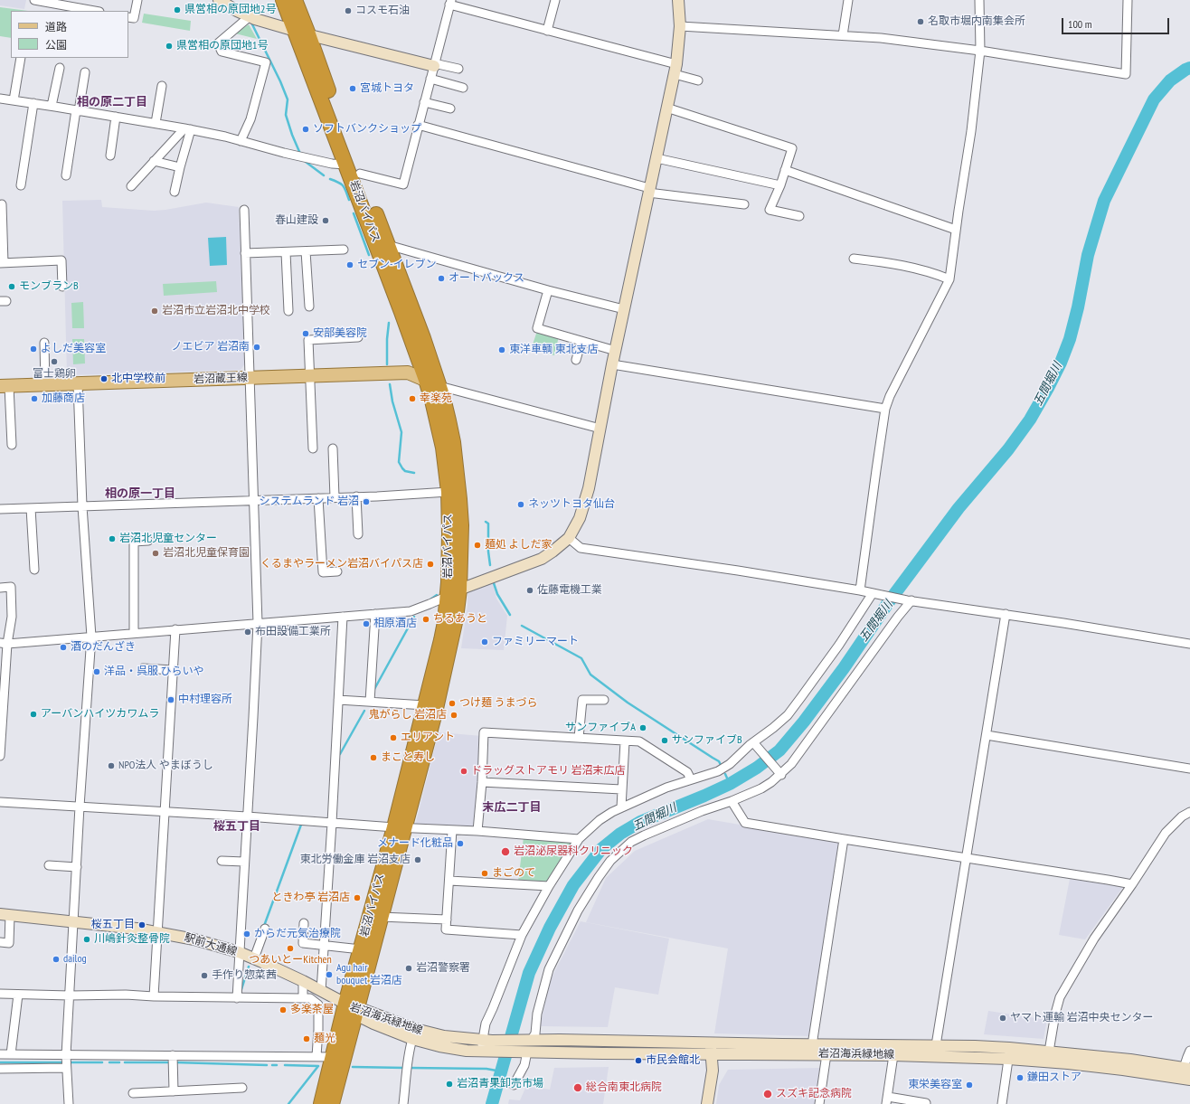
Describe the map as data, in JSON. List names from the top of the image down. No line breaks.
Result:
{"streets":{"highway":["岩沼バイパス"],"main road":["岩沼蔵王線","駅前大通線","岩沼海浜緑地線"]},"crossings":[["岩沼バイパス","岩沼蔵王線"],["岩沼バイパス","駅前大通線"],["岩沼バイパス","岩沼海浜緑地線"],["駅前大通線","岩沼海浜緑地線"]],"districts":["相の原二丁目","相の原一丁目","末広二丁目","桜五丁目"],"water":["五間堀川"],"places":["県営相の原団地2号","コスモ石油","名取市堀内南集会所","県営相の原団地1号","宮城トヨタ","ソフトバンクショップ","春山建設","セブン-イレブン","オートバックス","モンブランB","岩沼市立岩沼北中学校","安部美容院","ノエビア 岩沼南","よしだ美容室","東洋車輌 東北支店","富士鶏卵","北中学校前","加藤商店","幸楽苑","システムランド 岩沼","ネッツトヨタ仙台","岩沼北児童センター","麺処 よしだ家","岩沼北児童保育園","くるまやラーメン岩沼バイパス店","佐藤電機工業","ちるあうと","相原酒店","布田設備工業所","ファミリーマート","酒のだんざき","洋品・呉服 ひらいや","中村理容所","つけ麺 うまづら","アーバンハイツカワムラ","鬼がらし 岩沼店","サンファイブA","エリアント","サンファイブB","まこと寿し","NPO法人 やまぼうし","ドラッグストアモリ 岩沼末広店","メナード化粧品","岩沼泌尿器科クリニック","東北労働金庫 岩沼支店","まごのて","ときわ亭 岩沼店","桜五丁目","からだ元気治療院","川嶋針灸整骨院","つあいとーKitchen","dailog","岩沼警察署","Agu hair bouquet 岩沼店","手作り惣菜茜","多楽茶屋","ヤマト運輸 岩沼中央センター","麺光","市民会館北","鎌田ストア","岩沼青果卸売市場","東栄美容室","総合南東北病院","スズキ記念病院"],"legend":["道路","公園"],"scale_bar":"100 m"}
